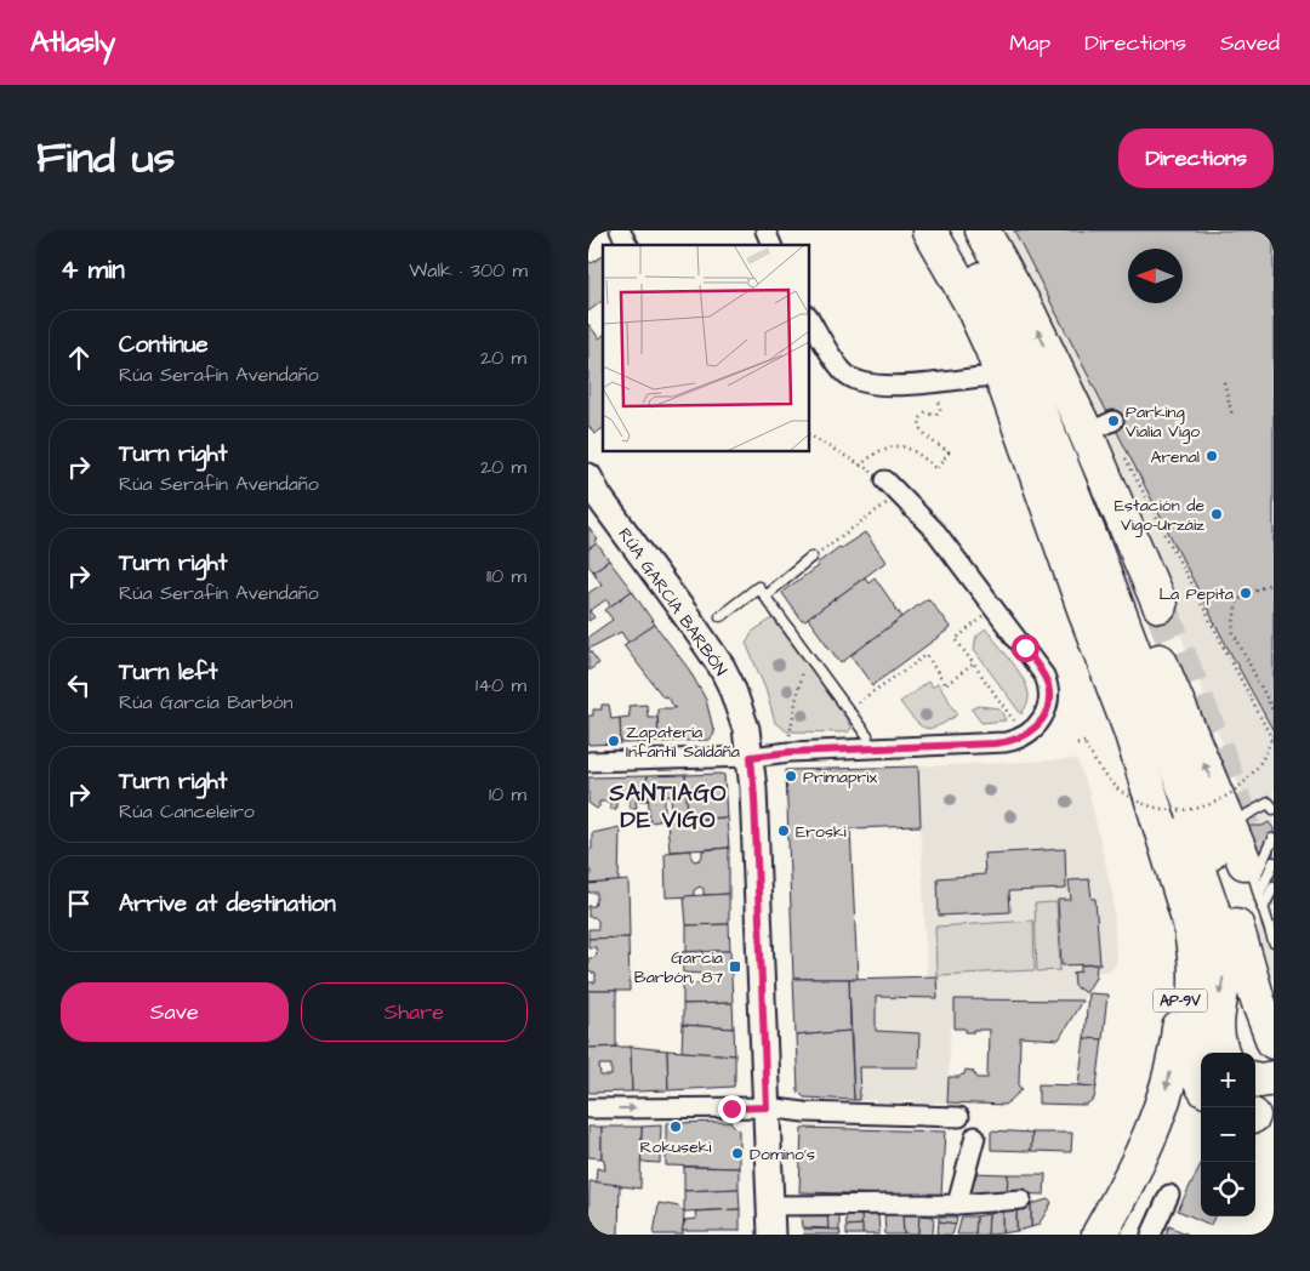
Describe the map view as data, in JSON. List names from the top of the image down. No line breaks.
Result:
{"streets":{"highway":["AP-9V"],"main road":["RÚA GARCÍA BARBÓN"]},"districts":["SANTIAGO DE VIGO"],"places":{"other":["Parking Vialia Vigo","Arenal","Estación de Vigo-Urzáiz","La Pepita","Zapatería Infantil Saldaña","Primaprix","Eroski","Rokuseki","Domino's"],"transit":["Garcia Barbón, 87"]},"north":"left","page":{"header":"Atlasly","nav":["Map","Directions","Saved"],"title":"Find us","buttons":["Directions",["Save","Share"]],"heading":["4 min","Walk · 300 m"],"list":[["Continue","Rúa Serafín Avendaño","20 m"],["Turn right","Rúa Serafín Avendaño","20 m"],["Turn right","Rúa Serafín Avendaño","110 m"],["Turn left","Rúa García Barbón","140 m"],["Turn right","Rúa Canceleiro","10 m"],"Arrive at destination"],"map_buttons":["+","−"]}}
